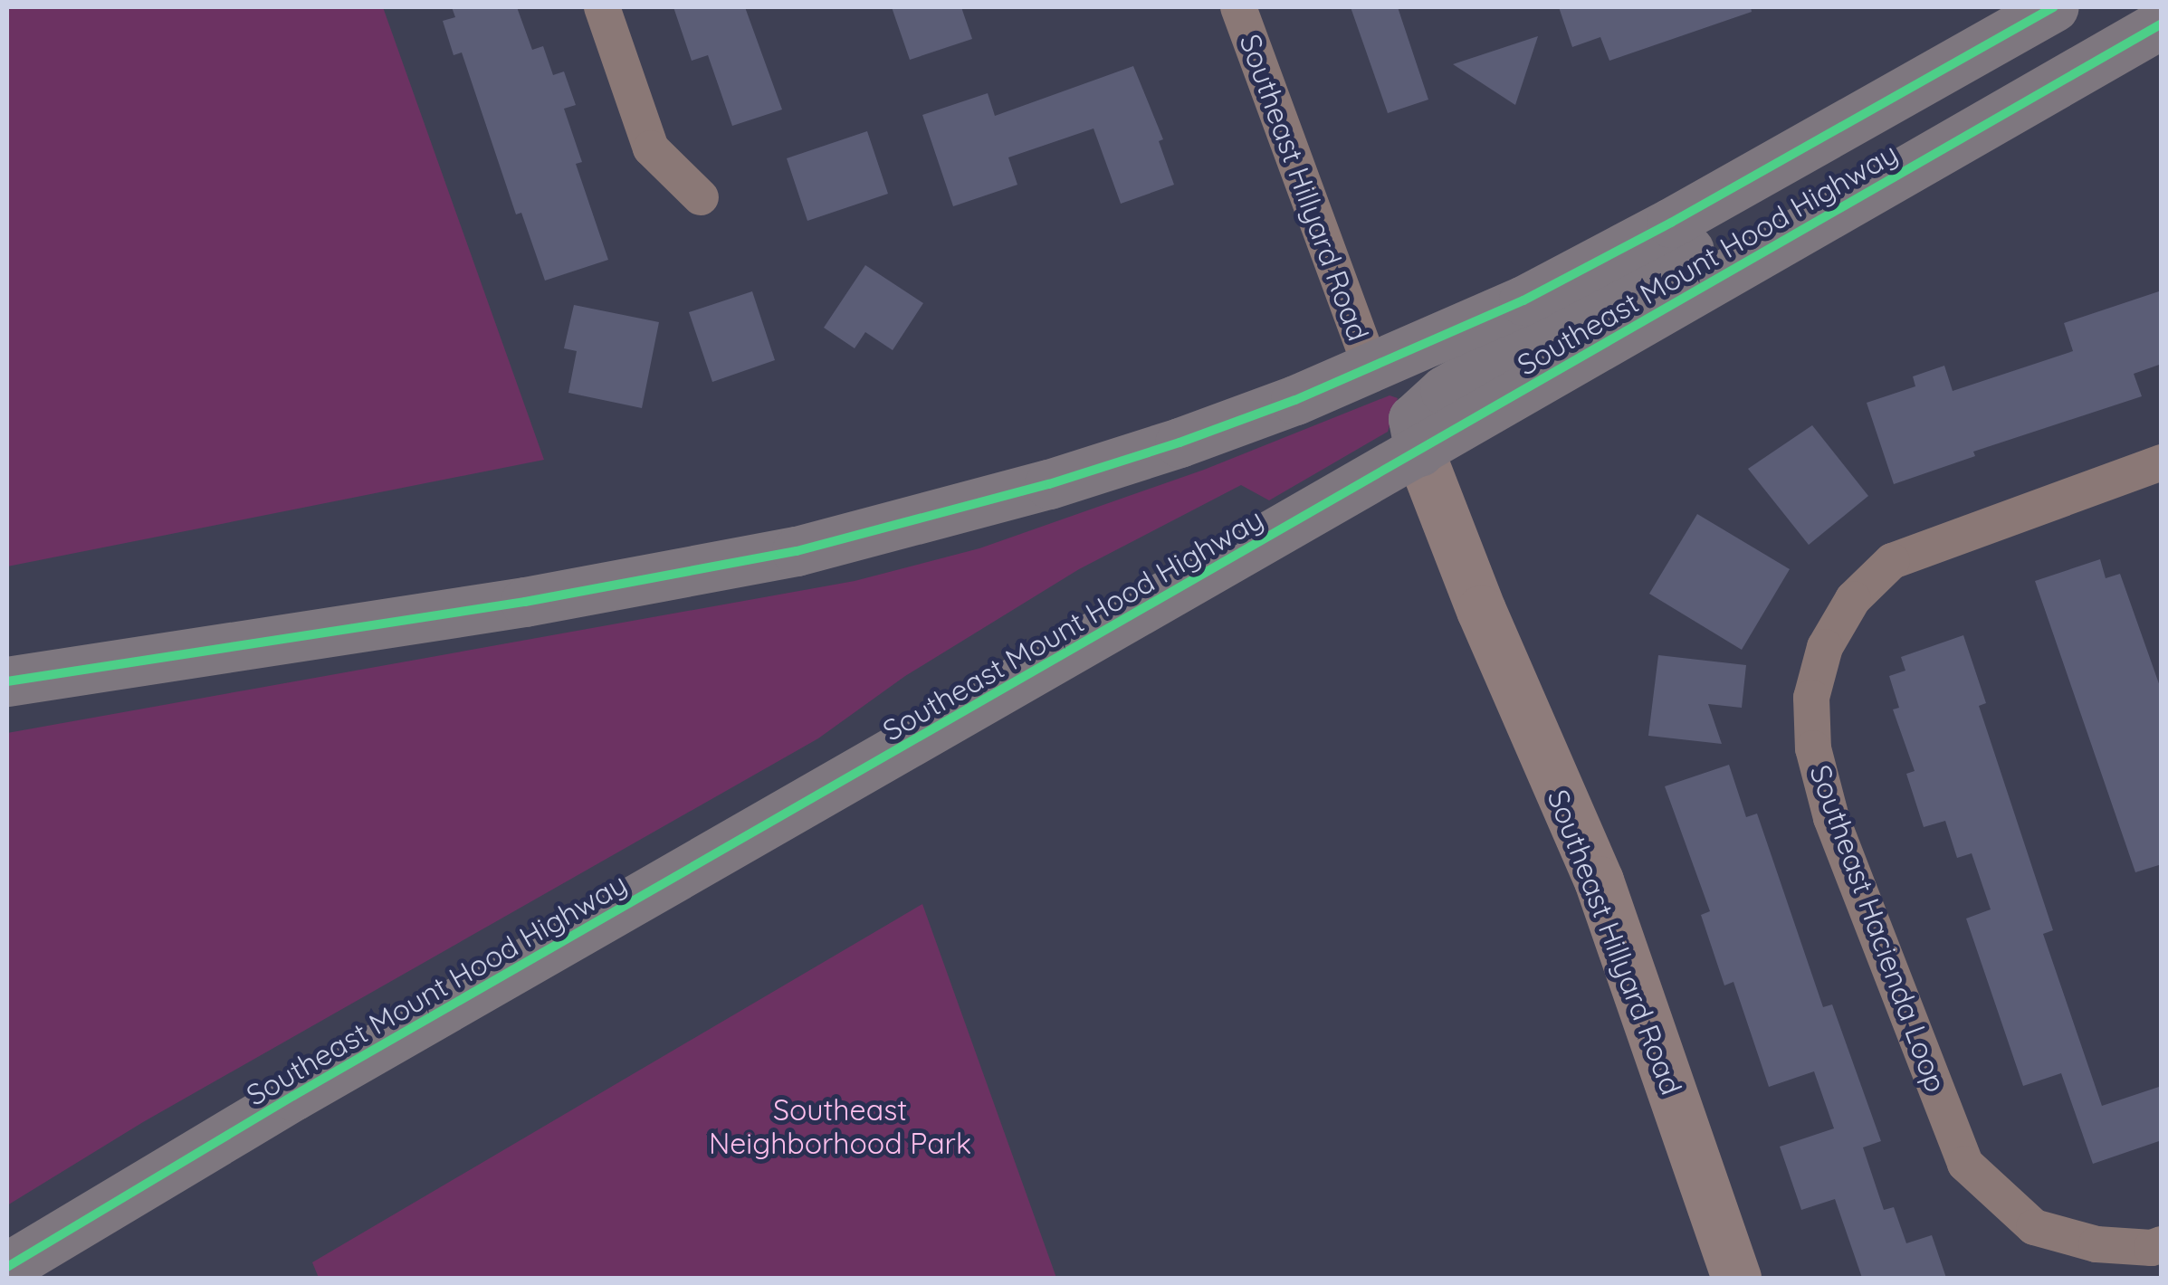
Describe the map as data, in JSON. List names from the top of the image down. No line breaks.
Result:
{"streets":{"highway":["Southeast Mount Hood Highway"],"street":["Southeast Hillyard Road","Southeast Hacienda Loop"]},"crossings":[["Southeast Hillyard Road","Southeast Mount Hood Highway"]],"parks":["Southeast Neighborhood Park"]}
